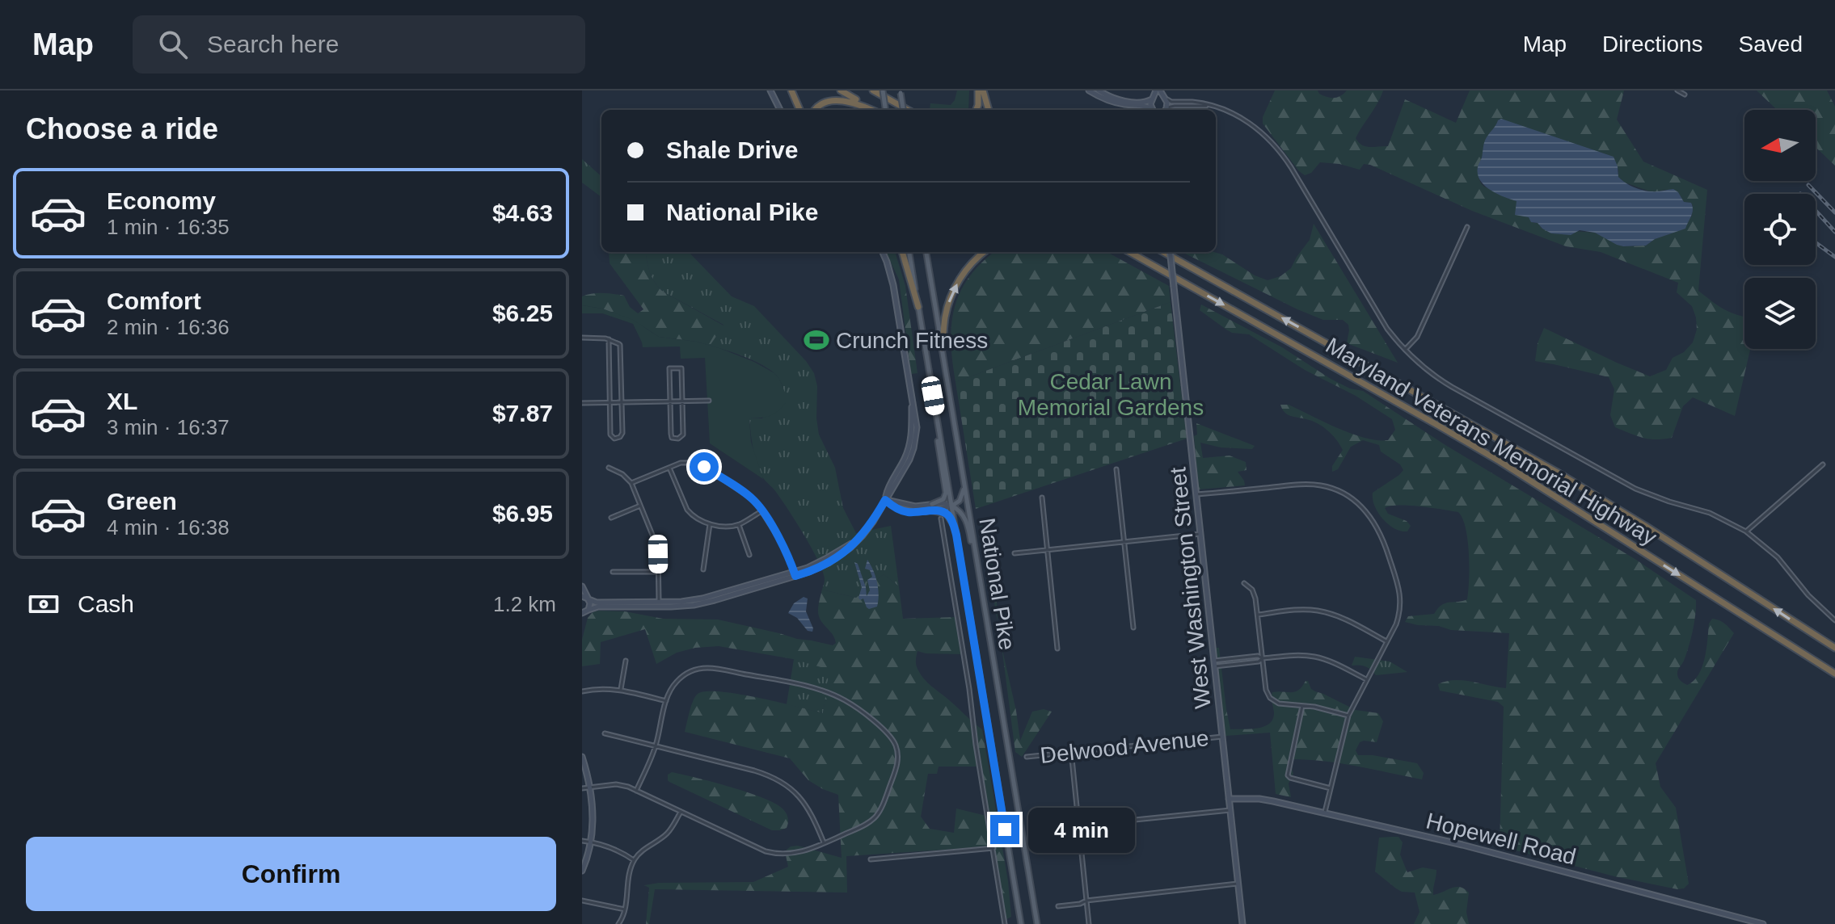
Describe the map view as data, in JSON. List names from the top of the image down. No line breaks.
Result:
{"streets":{"highway":["Maryland Veterans Memorial Highway"],"main road":["National Pike","West Washington Street","Hopewell Road"],"street":["Delwood Avenue"]},"crossings":[["West Washington Street","Delwood Avenue"],["West Washington Street","Hopewell Road"]],"parks":["Cedar Lawn Memorial Gardens"],"places":{"sports":["Crunch Fitness"]},"north":"left","page":{"header":"Map","search":"Search here","nav":["Map","Directions","Saved"],"heading":"Choose a ride","banner":["Shale Drive","National Pike"],"list":[{"name":"Economy","note":"1 min · 16:35","value":"$4.63"},{"name":"Comfort","note":"2 min · 16:36","value":"$6.25"},{"name":"XL","note":"3 min · 16:37","value":"$7.87"},{"name":"Green","note":"4 min · 16:38","value":"$6.95"}],"pay":["Cash","1.2 km"],"bubble":"4 min","buttons":"Confirm"}}
